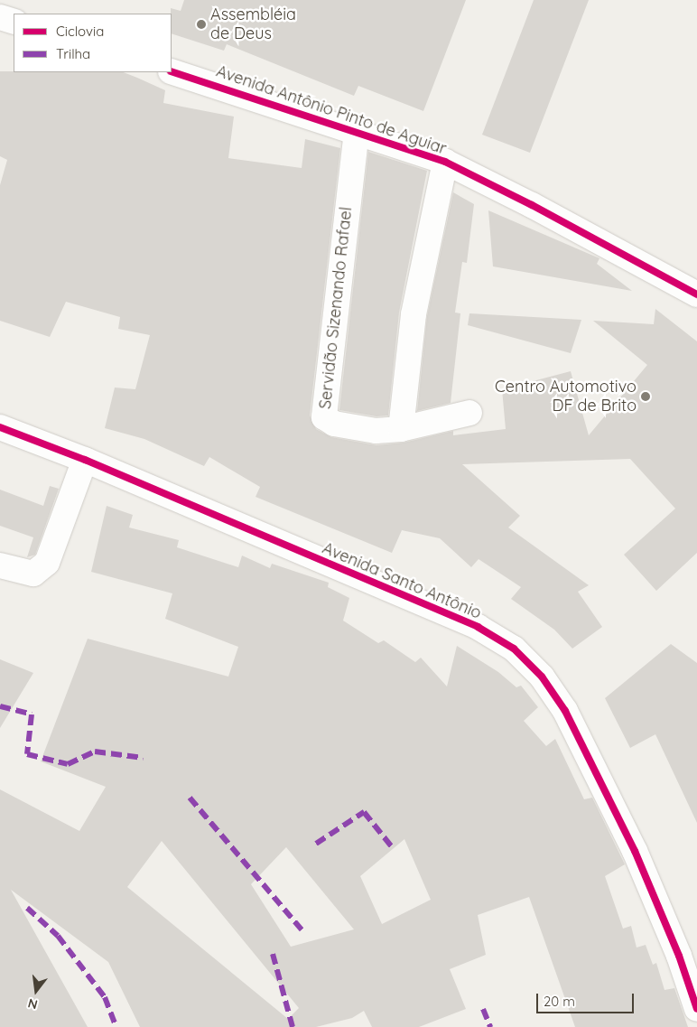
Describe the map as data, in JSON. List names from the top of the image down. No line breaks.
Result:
{"streets":{"street":["Avenida Antônio Pinto de Aguiar","Servidão Sizenando Rafael","Avenida Santo Antônio"]},"crossings":[["Avenida Antônio Pinto de Aguiar","Servidão Sizenando Rafael"]],"places":["Assembléia de Deus","Centro Automotivo DF de Brito"],"legend":["Ciclovia","Trilha"],"scale_bar":"20 m","north":"bottom"}
